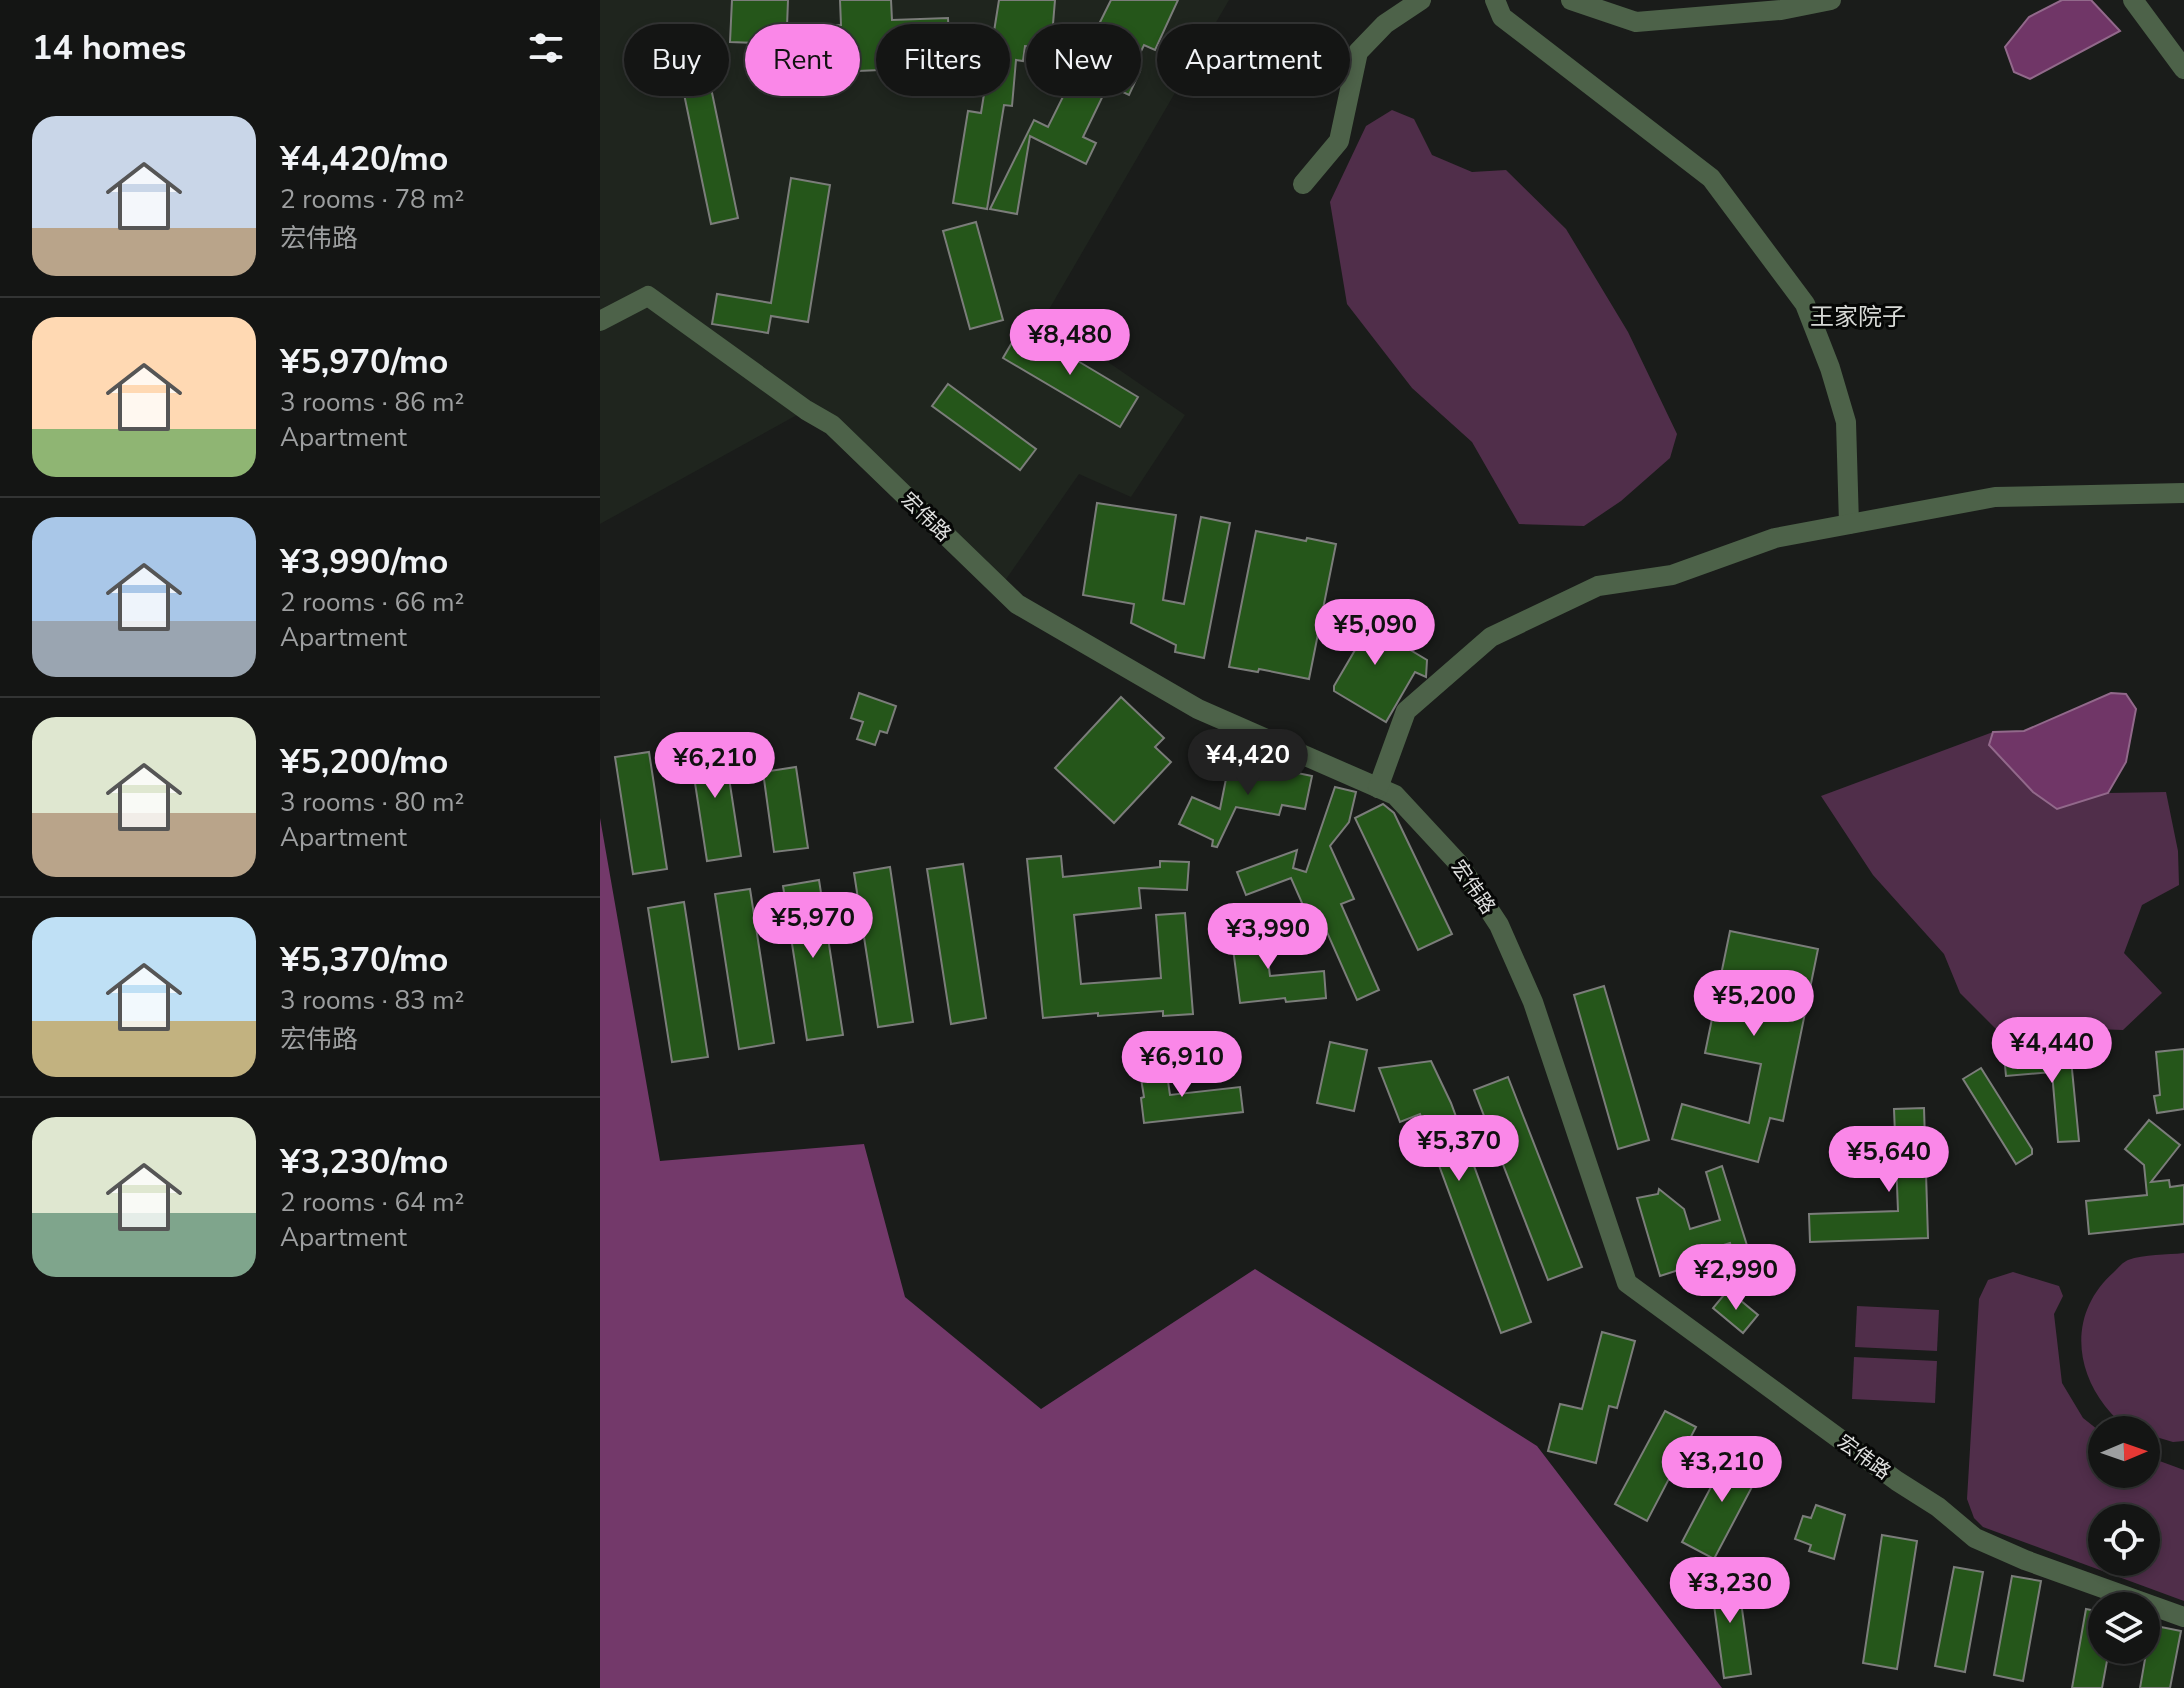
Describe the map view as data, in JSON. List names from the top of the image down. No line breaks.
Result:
{"streets":{"street":["宏伟路"]},"districts":["王家院子"],"north":"right","page":{"heading":"14 homes","chip":["Buy","Rent","Filters","New","Apartment"],"list":[{"name":"¥4,420/mo","note":"2 rooms · 78 m² · 宏伟路"},{"name":"¥5,970/mo","note":"3 rooms · 86 m² · Apartment"},{"name":"¥3,990/mo","note":"2 rooms · 66 m² · Apartment"},{"name":"¥5,200/mo","note":"3 rooms · 80 m² · Apartment"},{"name":"¥5,370/mo","note":"3 rooms · 83 m² · 宏伟路"},{"name":"¥3,230/mo","note":"2 rooms · 64 m² · Apartment"}],"price":["¥8,480","¥5,090","¥4,420","¥6,210","¥5,970","¥3,990","¥5,200","¥4,440","¥6,910","¥5,370","¥5,640","¥2,990","¥3,210","¥3,230"]}}
